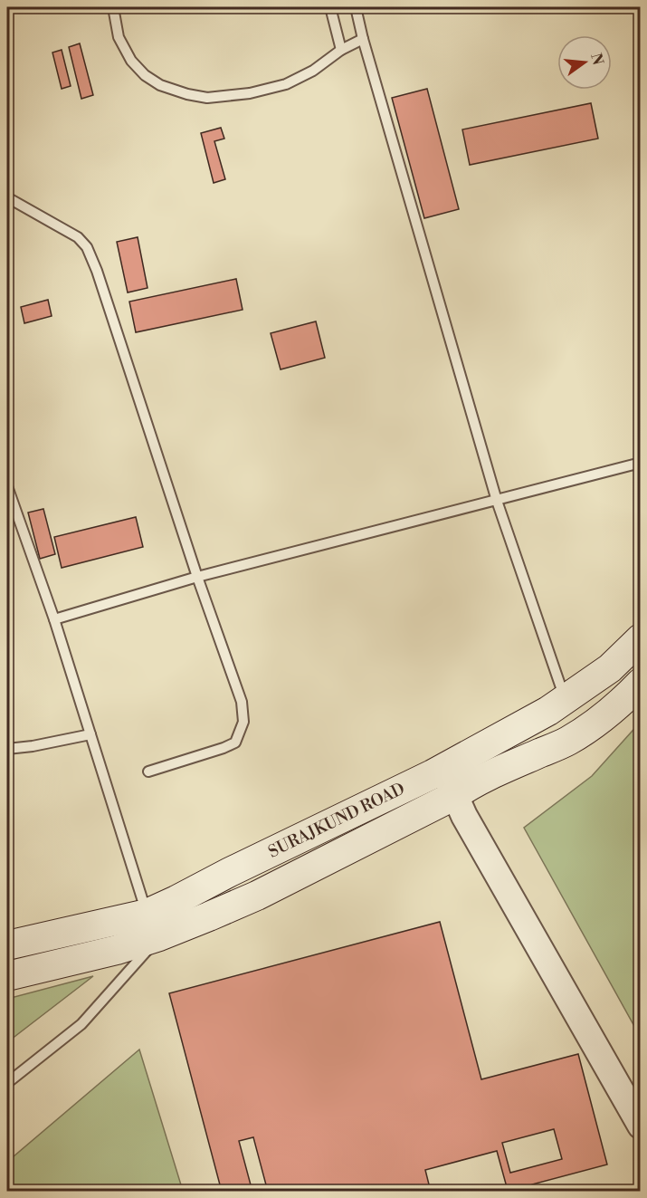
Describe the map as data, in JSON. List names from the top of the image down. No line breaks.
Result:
{"streets":{"main road":["SURAJKUND ROAD"]},"north":"right"}
